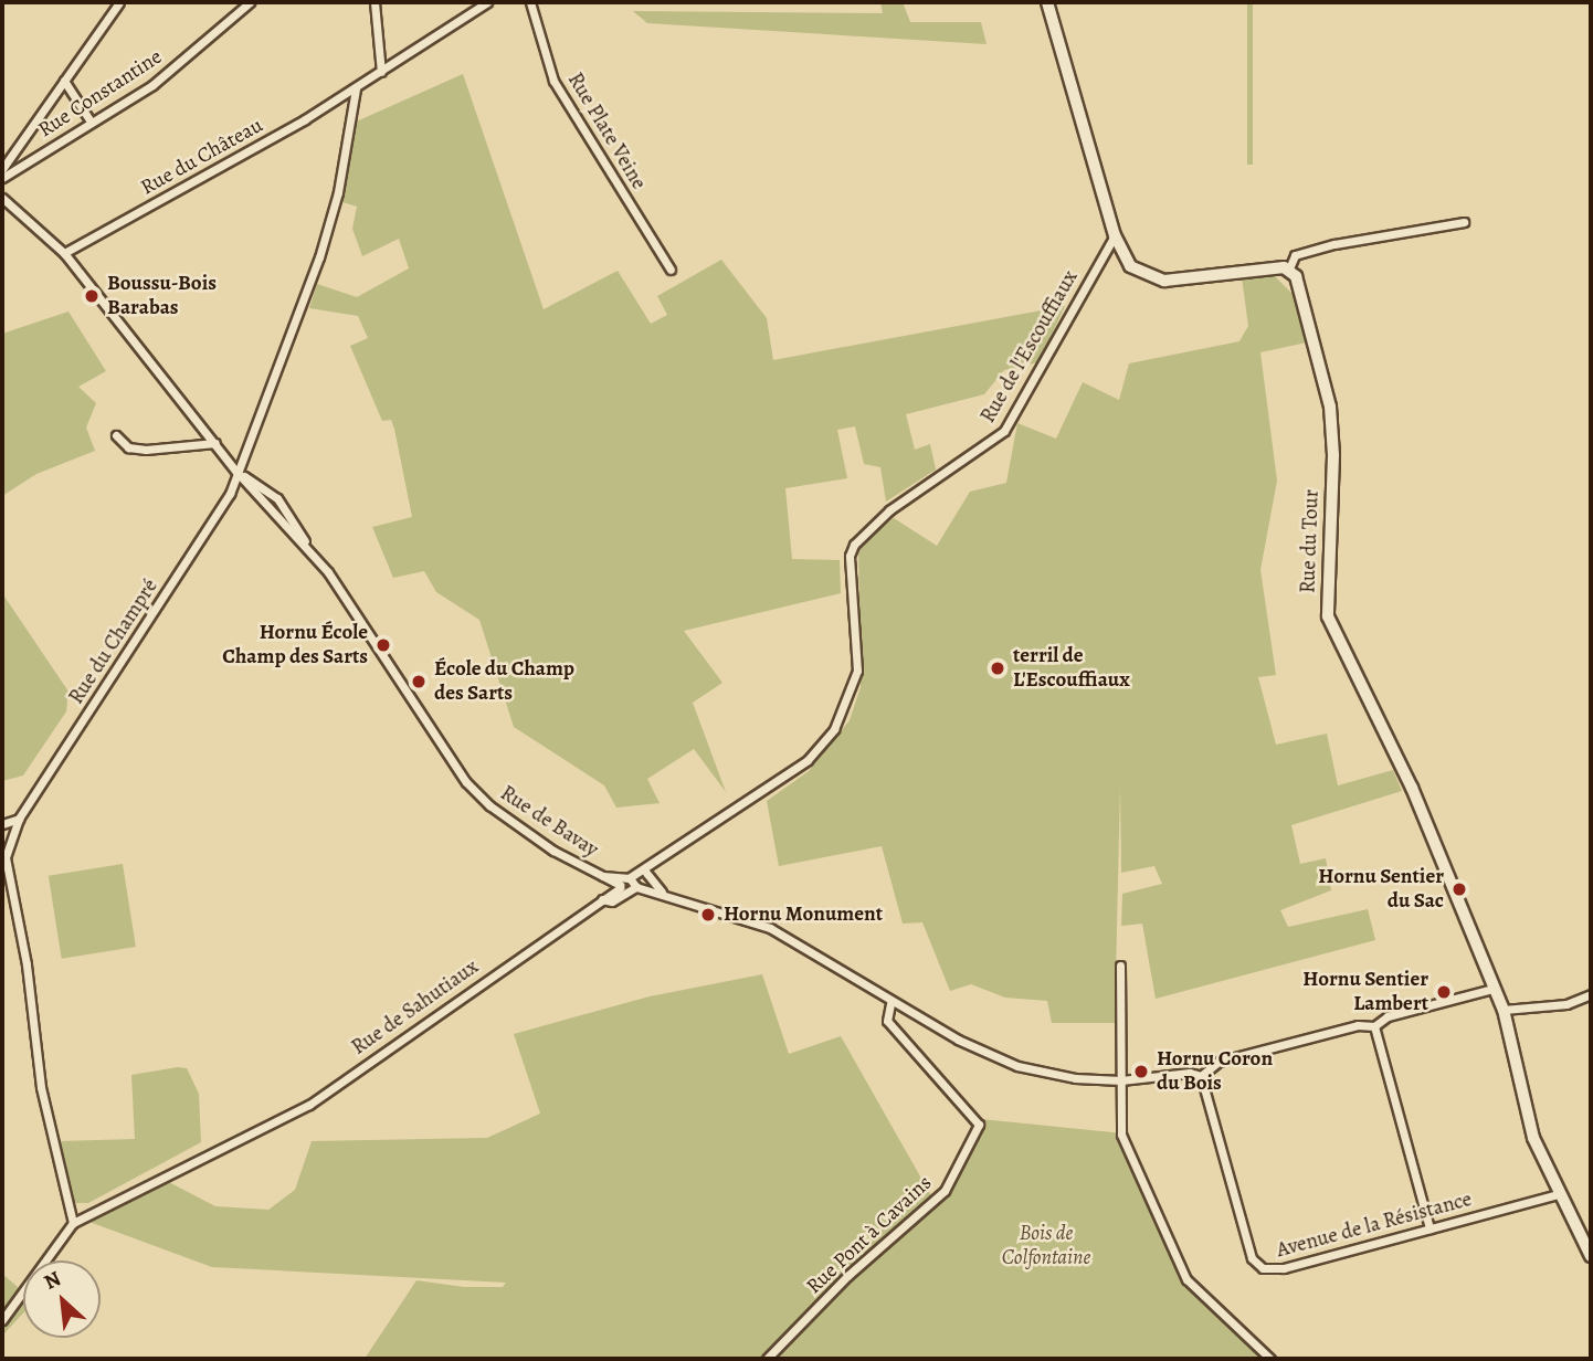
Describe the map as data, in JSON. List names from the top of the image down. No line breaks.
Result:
{"streets":{"street":["Rue Constantine","Rue Plate Veine","Rue du Château","Rue de l'Escouffiaux","Rue du Tour","Rue du Champré","Rue de Bavay","Rue de Sahutiaux","Avenue de la Résistance","Rue Pont à Cavains"]},"crossings":[["Rue du Château","Rue du Champré"],["Rue du Château","Rue de Bavay"],["Rue du Tour","Avenue de la Résistance"],["Rue du Champré","Rue de Bavay"],["Rue du Champré","Rue de Sahutiaux"],["Rue de Bavay","Rue de Sahutiaux"]],"parks":["Bois de Colfontaine"],"places":["Boussu-Bois Barabas","Hornu École Champ des Sarts","terril de L'Escouffiaux","École du Champ des Sarts","Hornu Sentier du Sac","Hornu Monument","Hornu Sentier Lambert","Hornu Coron du Bois"],"north":"top left"}
